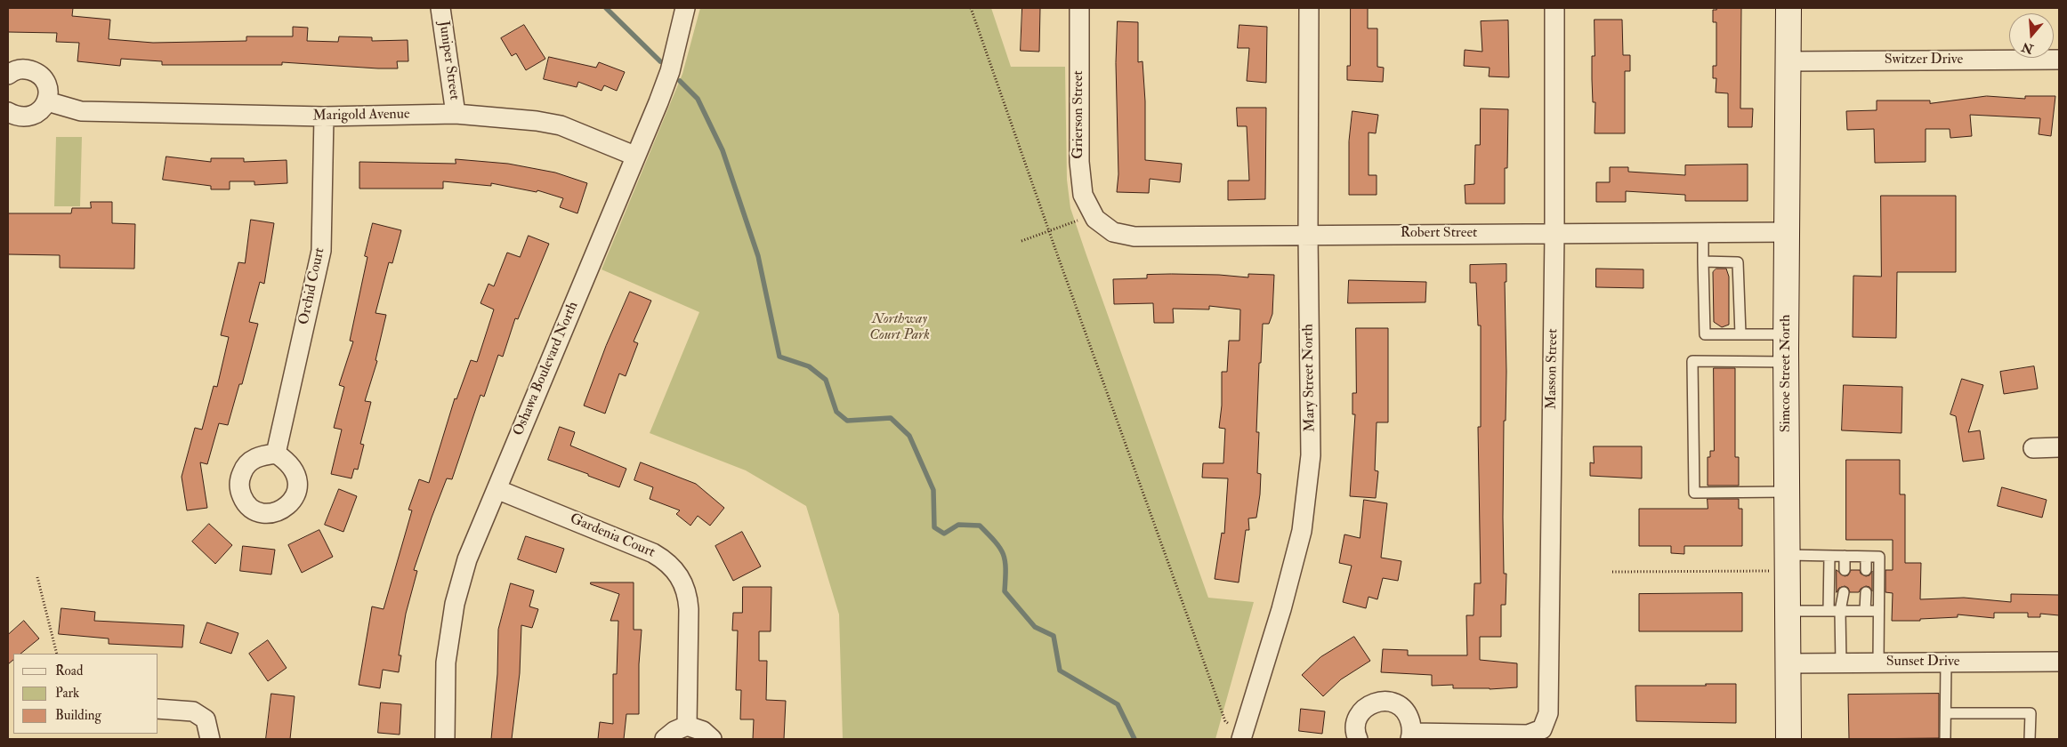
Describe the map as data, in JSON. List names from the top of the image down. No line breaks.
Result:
{"streets":{"main road":["Simcoe Street North"],"street":["Juniper Street","Switzer Drive","Grierson Street","Marigold Avenue","Robert Street","Orchid Court","Oshawa Boulevard North","Masson Street","Mary Street North","Gardenia Court","Sunset Drive"]},"crossings":[["Juniper Street","Marigold Avenue"],["Switzer Drive","Simcoe Street North"],["Grierson Street","Robert Street"],["Marigold Avenue","Orchid Court"],["Marigold Avenue","Oshawa Boulevard North"],["Robert Street","Masson Street"],["Robert Street","Simcoe Street North"],["Robert Street","Mary Street North"],["Oshawa Boulevard North","Gardenia Court"],["Simcoe Street North","Sunset Drive"]],"parks":["Northway Court Park"],"legend":["Road","Park","Building"],"north":"bottom"}
